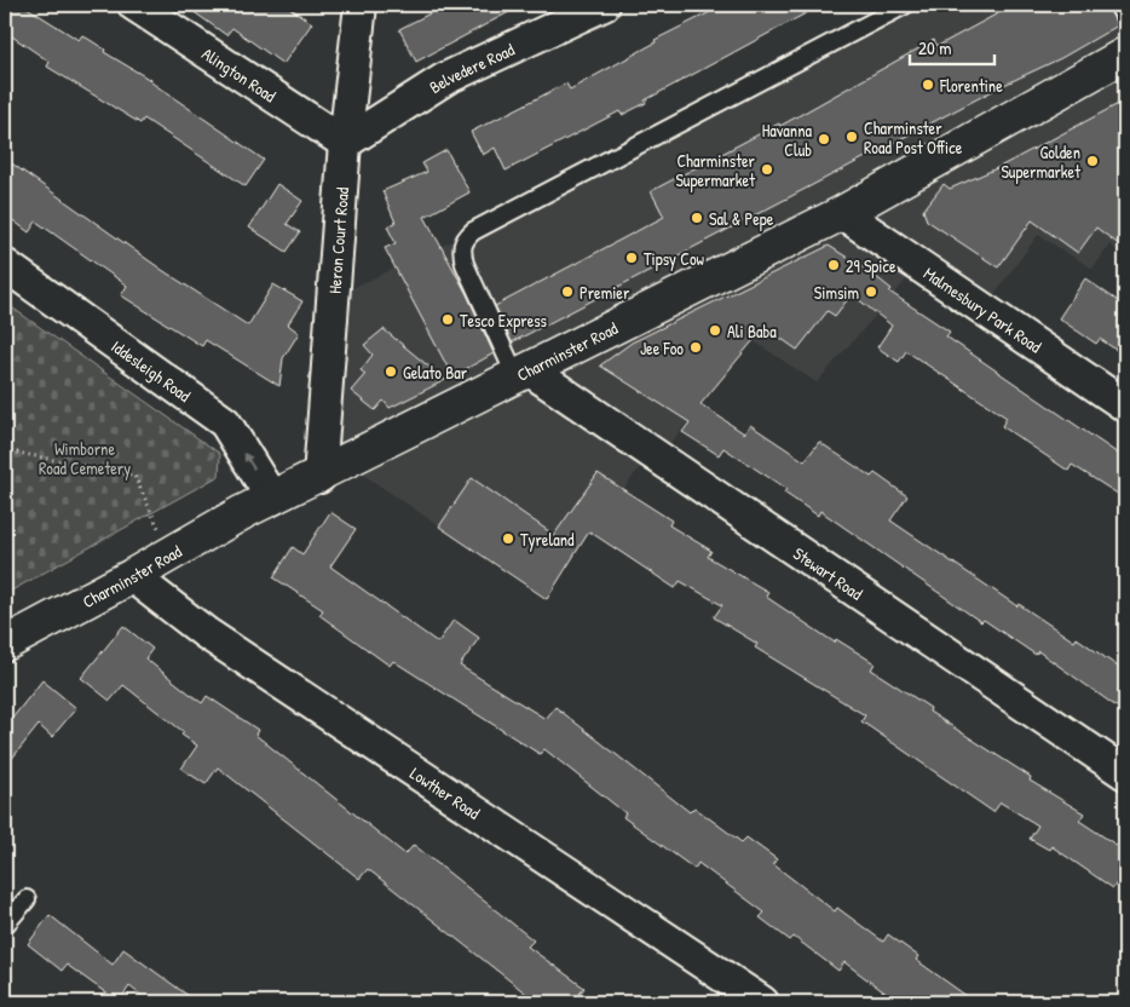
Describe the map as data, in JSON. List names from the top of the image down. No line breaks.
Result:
{"streets":{"main road":["Charminster Road"],"street":["Belvedere Road","Alington Road","Heron Court Road","Malmesbury Park Road","Iddesleigh Road","Stewart Road","Lowther Road"]},"crossings":[["Belvedere Road","Alington Road"],["Belvedere Road","Heron Court Road"],["Alington Road","Heron Court Road"],["Heron Court Road","Charminster Road"],["Malmesbury Park Road","Charminster Road"],["Charminster Road","Iddesleigh Road"],["Charminster Road","Stewart Road"],["Charminster Road","Lowther Road"]],"one_way":["Iddesleigh Road"],"parks":["Wimborne Road Cemetery"],"places":["Florentine","Charminster Road Post Office","Havanna Club","Golden Supermarket","Charminster Supermarket","Sal & Pepe","Tipsy Cow","29 Spice","Premier","Simsim","Tesco Express","Ali Baba","Jee Foo","Gelato Bar","Tyreland"],"scale_bar":"20 m"}
